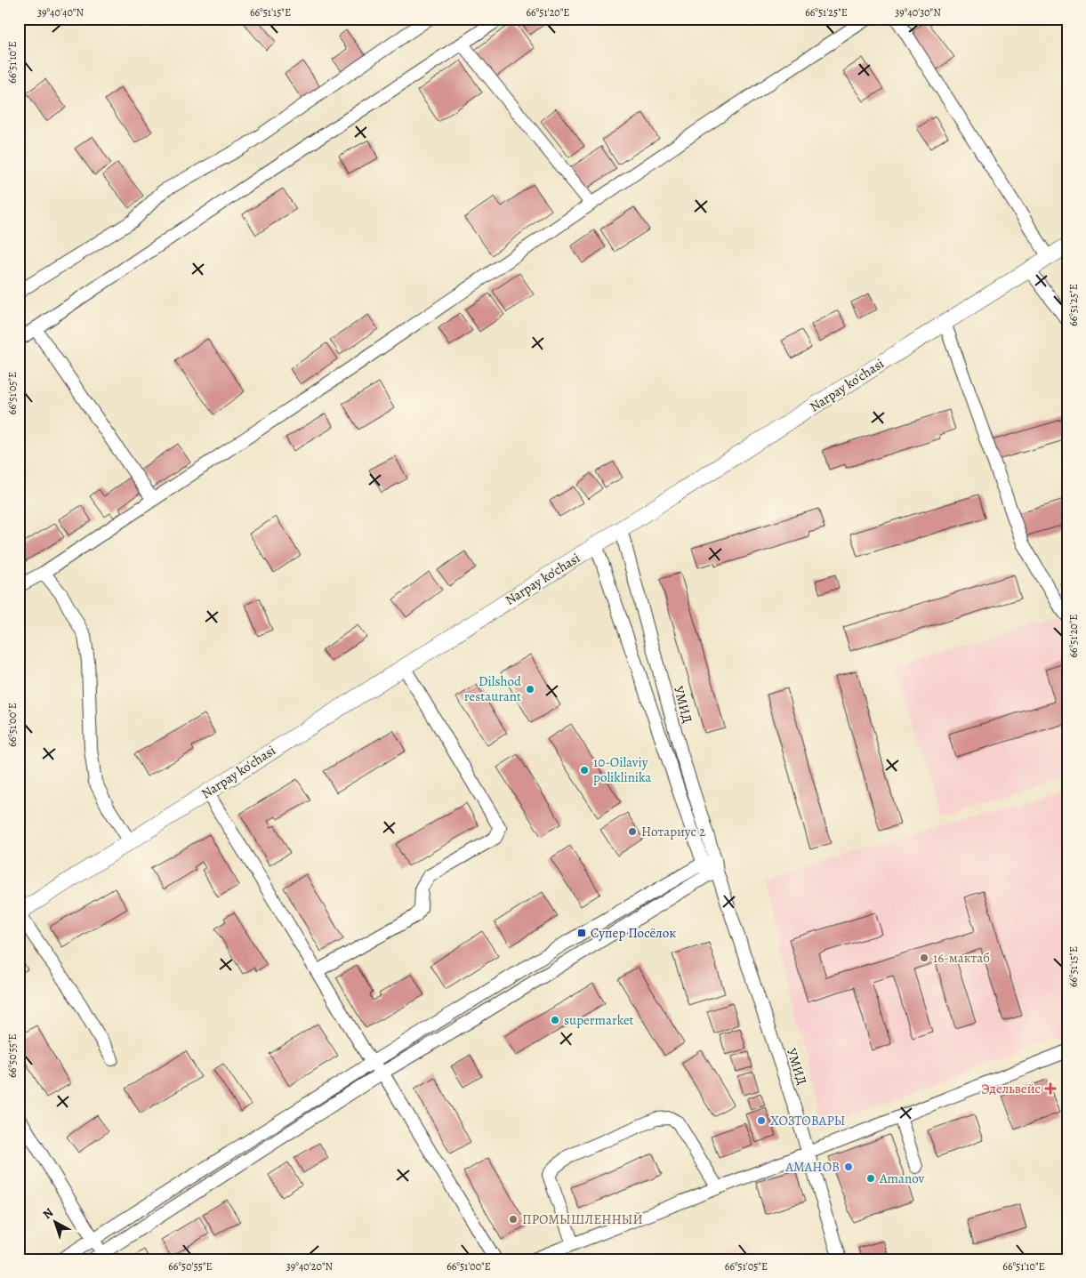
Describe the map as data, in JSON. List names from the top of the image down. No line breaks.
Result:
{"streets":{"main road":["Narpay ko'chasi"],"street":["УМИД"]},"crossings":[["Narpay ko'chasi","УМИД"]],"places":{"other":["Dilshod restaurant","10-Oilaviy poliklinika","Нотариус 2","16-мактаб","supermarket","ХОЗТОВАРЫ","АМАНОВ","Amanov","ПРОМЫШЛЕННЫЙ"],"transit":["Супер Посёлок"],"health":["Эдельвейс"]},"north":"top left","coordinates":["39°40'40\"N","66°51'15\"E","66°51'20\"E","66°51'25\"E","39°40'30\"N","66°51'10\"E","66°51'05\"E","66°51'00\"E","66°50'55\"E","39°40'20\"N"]}
